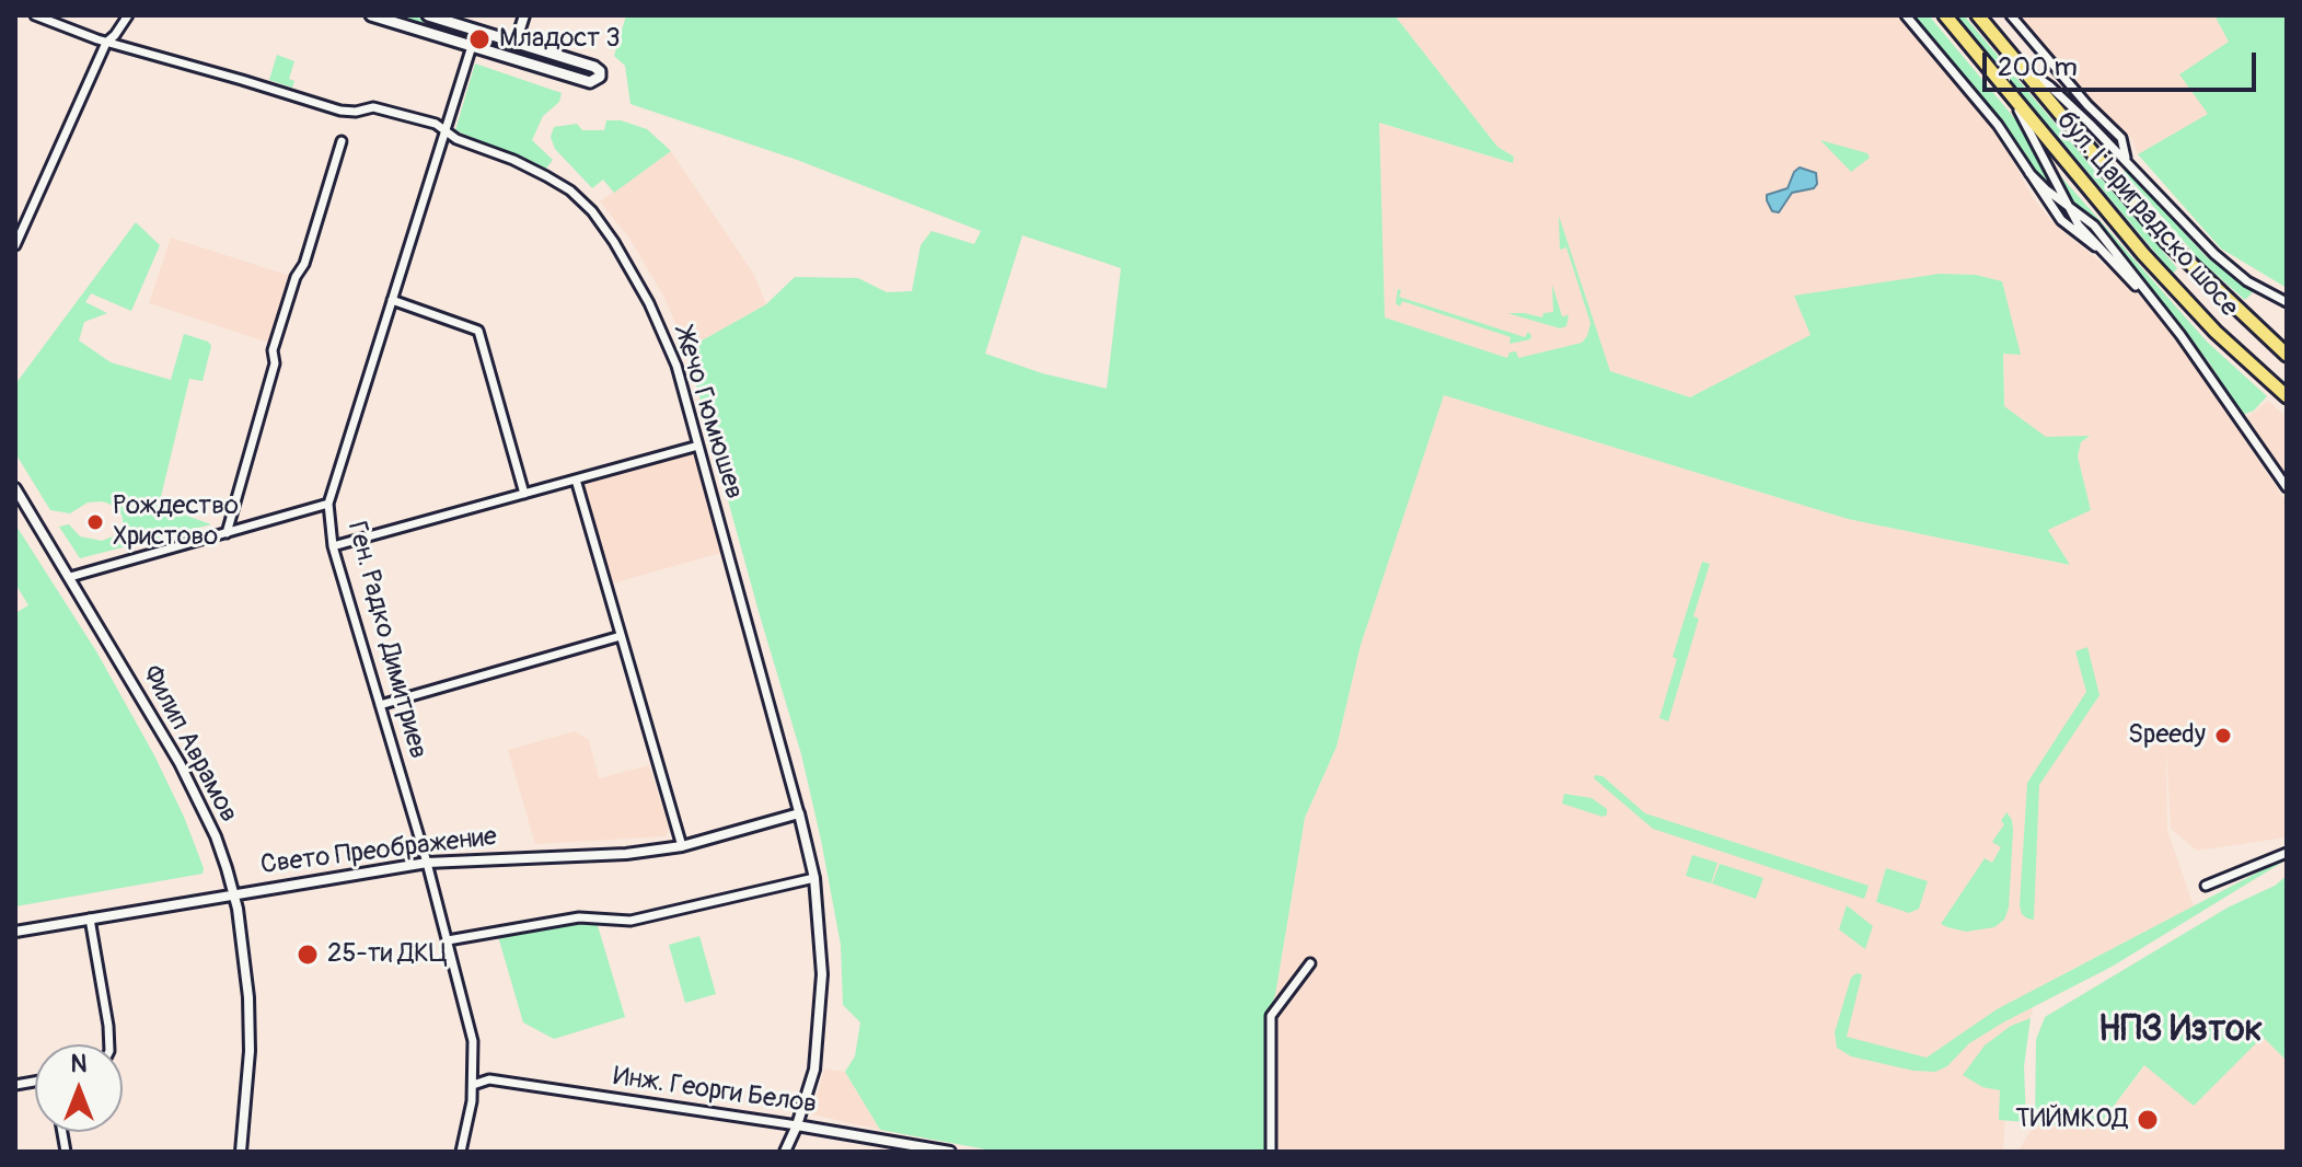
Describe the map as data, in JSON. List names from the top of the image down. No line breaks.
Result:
{"streets":{"highway":["бул. Цариградско шосе"],"street":["Жечо Гюмюшев","Ген. Радко Димитриев","Филип Аврамов","Свето Преображение","Инж. Георги Белов"]},"crossings":[["Жечо Гюмюшев","Ген. Радко Димитриев"],["Жечо Гюмюшев","Свето Преображение"],["Жечо Гюмюшев","Инж. Георги Белов"],["Ген. Радко Димитриев","Свето Преображение"],["Ген. Радко Димитриев","Инж. Георги Белов"],["Филип Аврамов","Свето Преображение"]],"districts":["НПЗ Изток"],"places":["Младост 3","Рождество Христово","Speedy","25-ти ДКЦ","ТИЙМКОД"],"scale_bar":"200 m","north":"top"}
